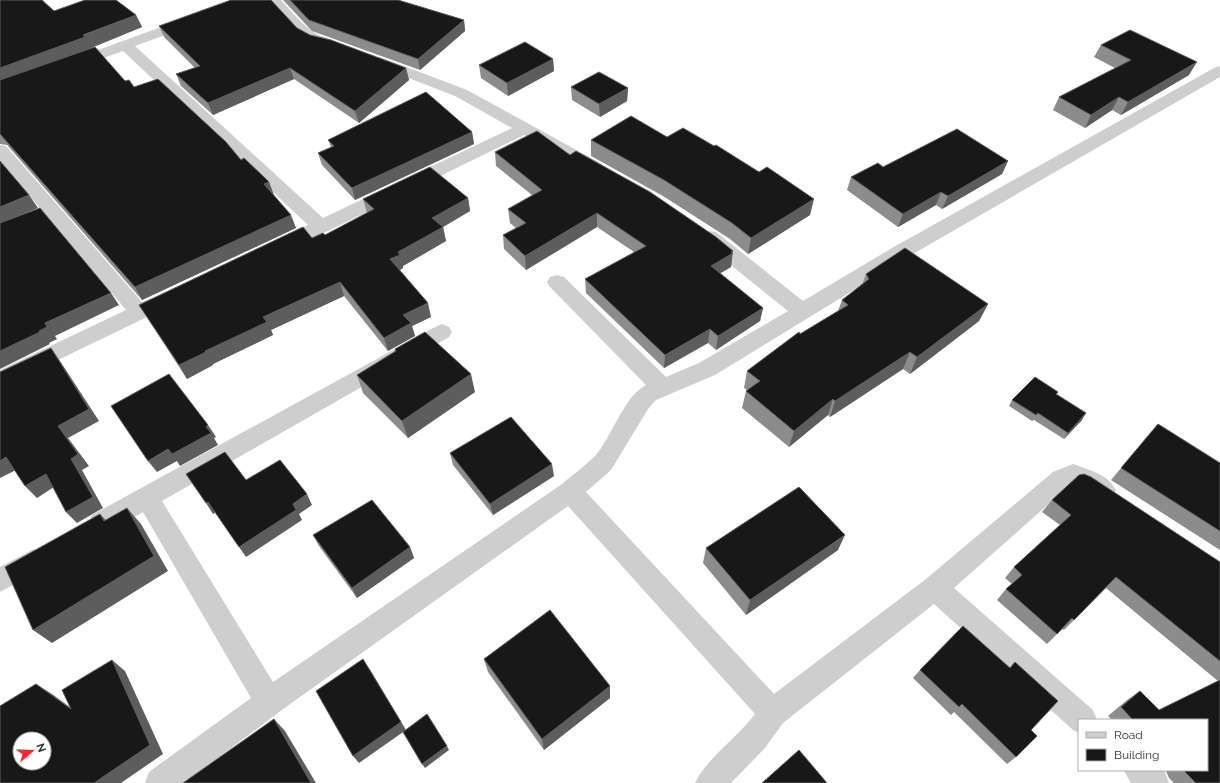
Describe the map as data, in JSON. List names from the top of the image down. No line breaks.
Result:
{"legend":["Road","Building"],"north":"right"}
